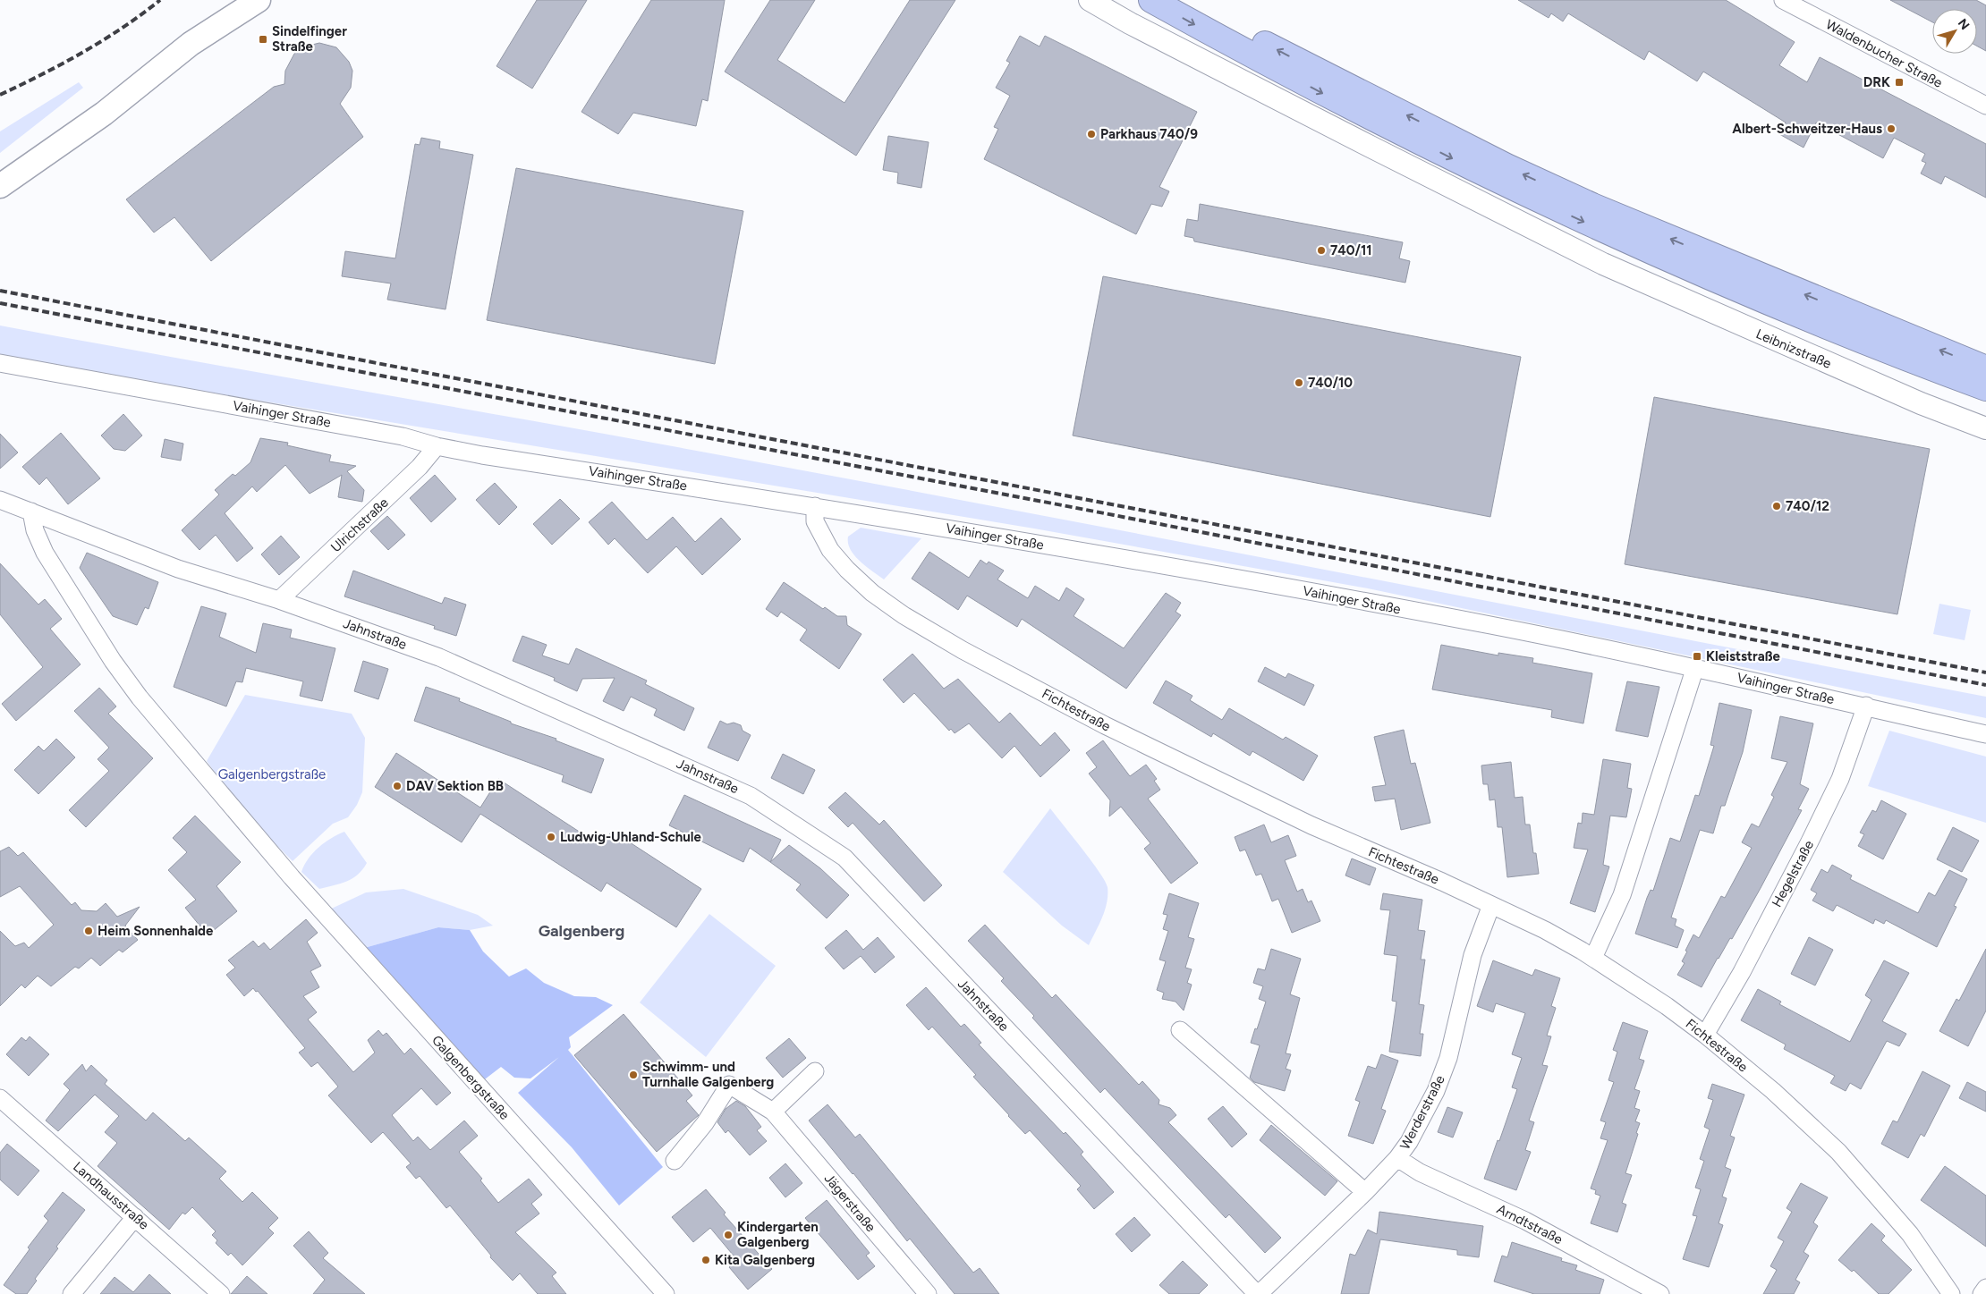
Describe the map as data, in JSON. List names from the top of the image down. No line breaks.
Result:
{"streets":{"street":["Waldenbucher Straße","Leibnizstraße","Vaihinger Straße","Ulrichstraße","Jahnstraße","Fichtestraße","Hegelstraße","Galgenbergstraße","Werderstraße","Landhausstraße","Jägerstraße","Arndtstraße"]},"crossings":[["Vaihinger Straße","Ulrichstraße"],["Vaihinger Straße","Fichtestraße"],["Vaihinger Straße","Hegelstraße"],["Ulrichstraße","Jahnstraße"],["Jahnstraße","Galgenbergstraße"],["Jahnstraße","Werderstraße"],["Fichtestraße","Hegelstraße"],["Fichtestraße","Werderstraße"],["Werderstraße","Arndtstraße"]],"districts":["Galgenberg"],"parks":["Galgenbergstraße"],"places":{"transit":["Sindelfinger Straße","DRK","Kleiststraße"],"other":["Albert-Schweitzer-Haus","Parkhaus 740/9","740/11","740/10","740/12","DAV Sektion BB","Ludwig-Uhland-Schule","Heim Sonnenhalde","Schwimm- und Turnhalle Galgenberg","Kindergarten Galgenberg","Kita Galgenberg"]},"north":"top right"}
